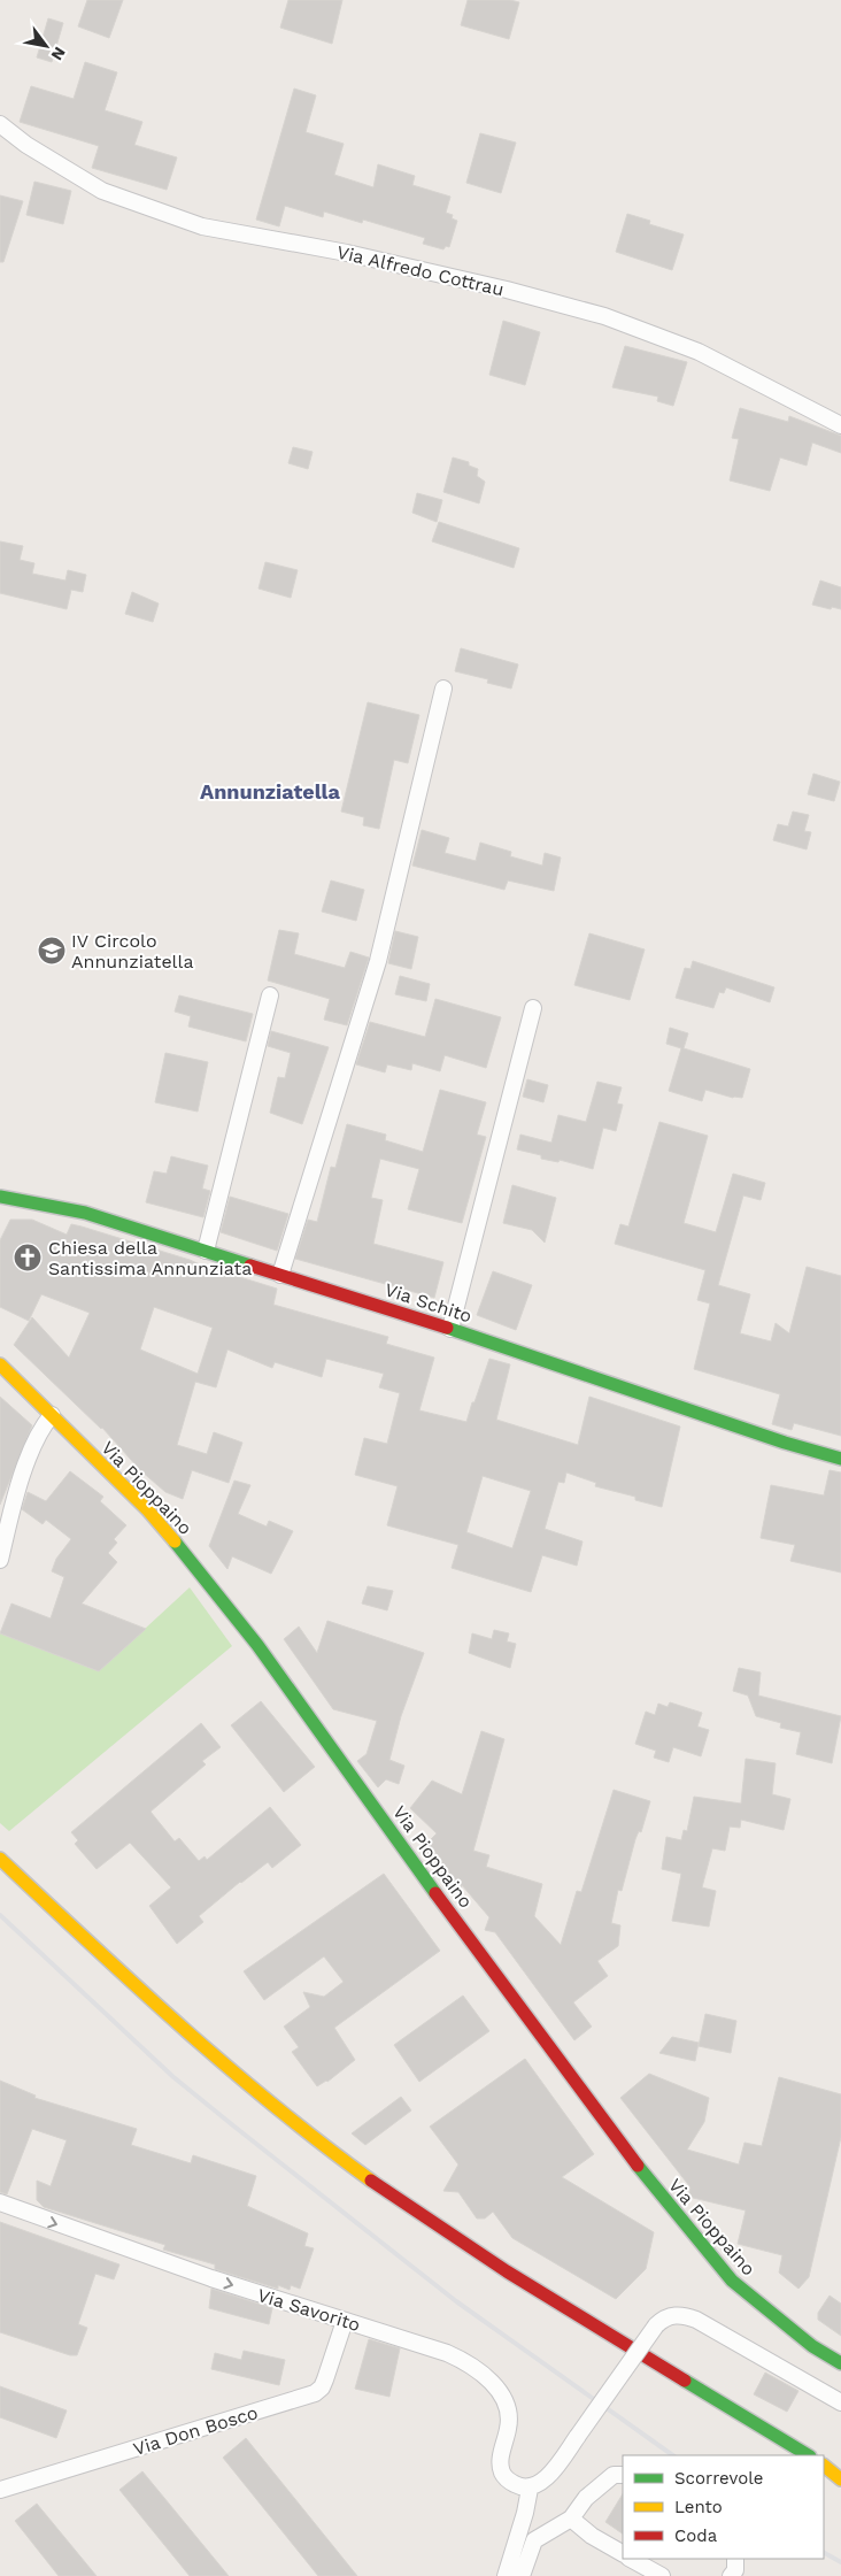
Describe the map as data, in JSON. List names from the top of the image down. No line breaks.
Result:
{"streets":{"main road":["Via Schito","Via Pioppaino"],"street":["Via Alfredo Cottrau","Via Savorito","Via Don Bosco"]},"crossings":[["Via Savorito","Via Don Bosco"]],"one_way":["Via Savorito"],"districts":["Annunziatella"],"places":{"school or university":["IV Circolo Annunziatella"],"church":["Chiesa della Santissima Annunziata"]},"legend":["Scorrevole","Lento","Coda"],"north":"bottom right"}
